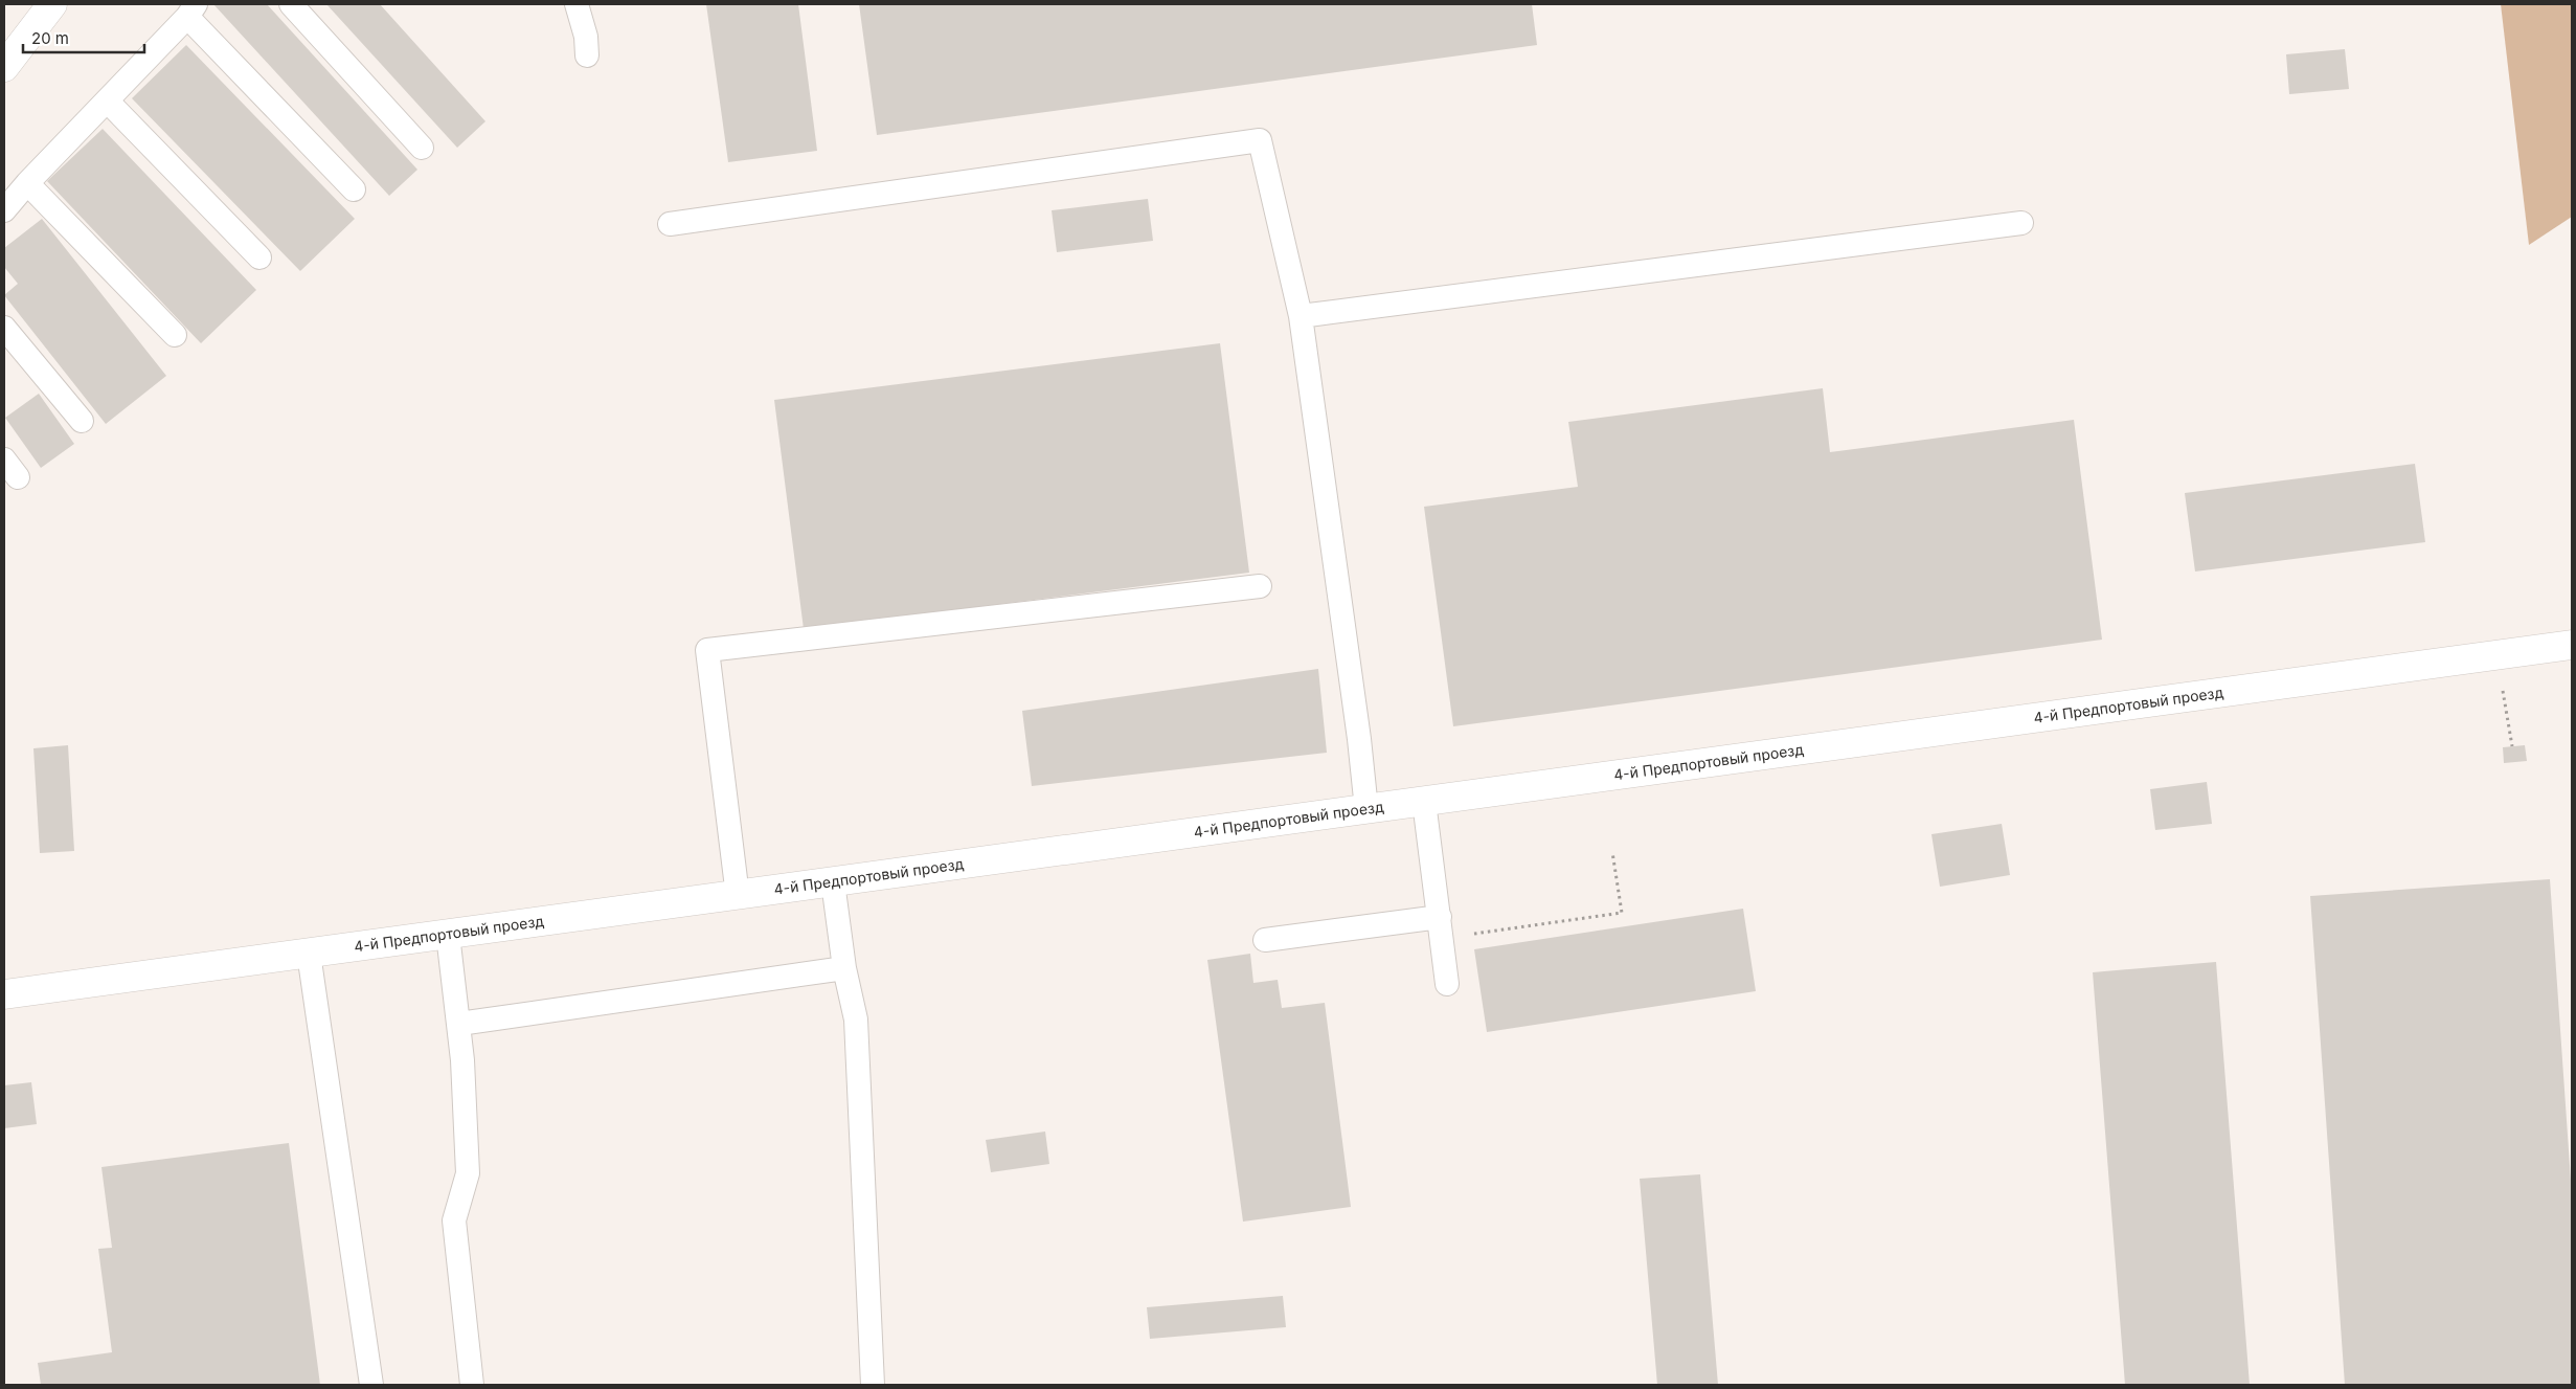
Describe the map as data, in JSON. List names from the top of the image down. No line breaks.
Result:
{"streets":{"street":["4-й Предпортовый проезд"]},"scale_bar":"20 m"}
